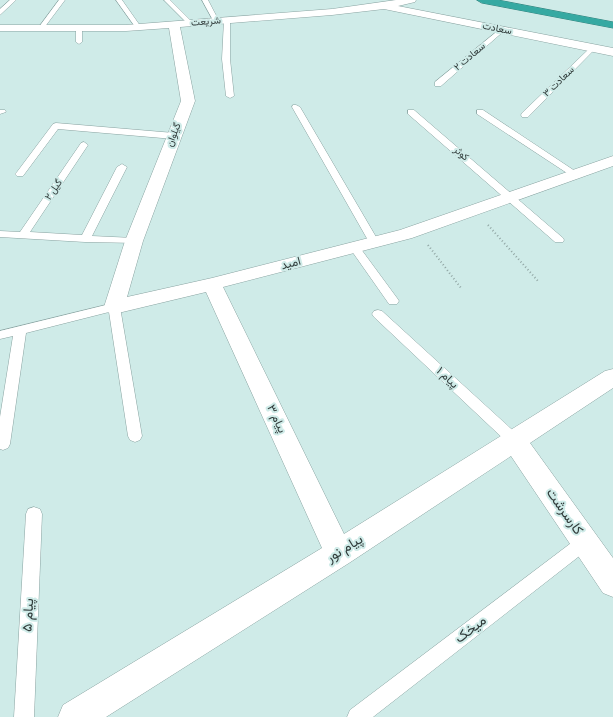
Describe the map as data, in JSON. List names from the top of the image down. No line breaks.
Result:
{"streets":{"street":["شریعت","سعادت","گیلوان","امید","پیام ۳","کارسرشت","پیام نور"],"lane":["سعادت ۲","سعادت ۳","کوثر","گیل ۲","پیام ۱","پیام ۵","میخک"]},"crossings":[["شریعت","سعادت"],["شریعت","گیلوان"],["سعادت","سعادت ۲"],["سعادت","سعادت ۳"],["گیلوان","امید"],["کوثر","امید"],["امید","پیام ۳"],["پیام ۱","کارسرشت"],["پیام ۱","پیام نور"],["پیام ۳","پیام نور"],["کارسرشت","پیام نور"],["کارسرشت","میخک"]]}
